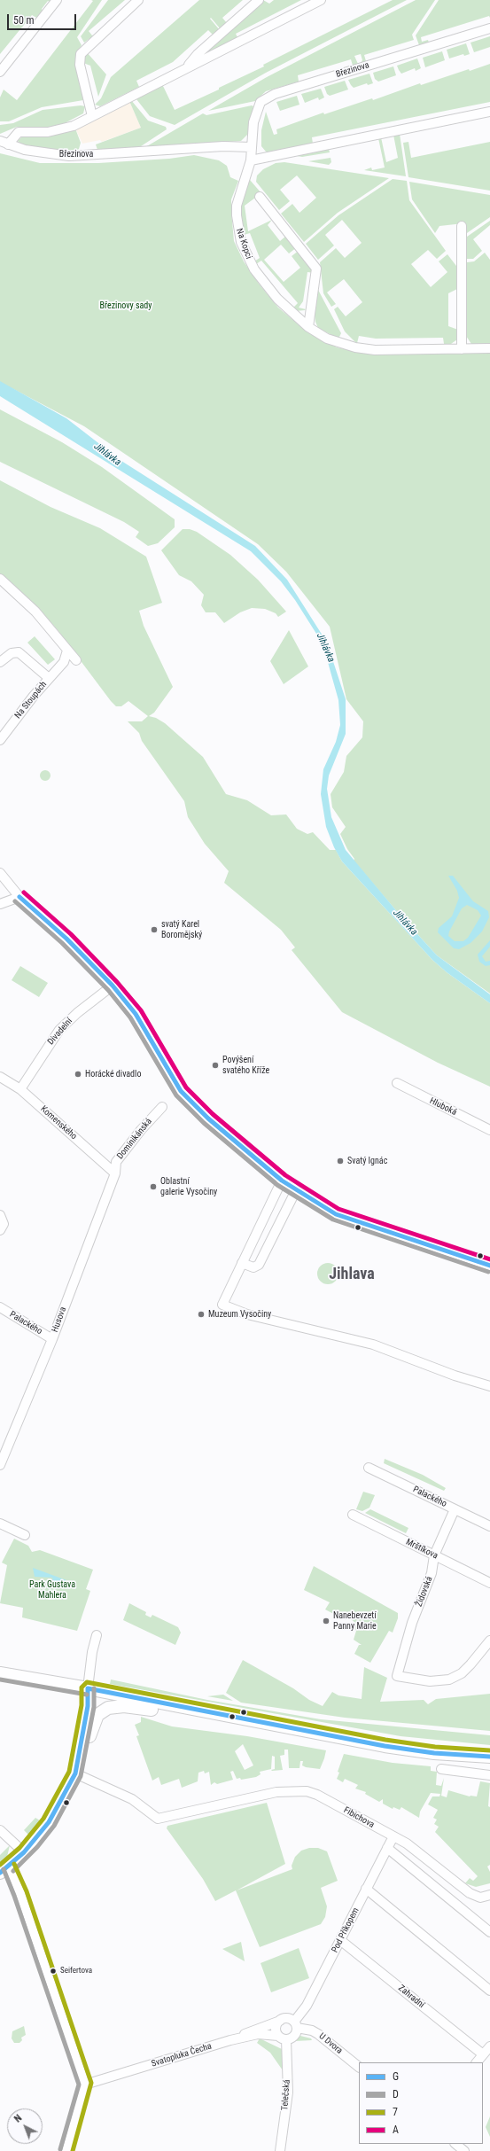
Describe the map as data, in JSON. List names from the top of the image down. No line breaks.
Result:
{"streets":{"street":["Březinova","Na Kopci","Na Stoupách","Divadelní","Hluboká","Komenského","Dominikánská","Husova","Palackého","Mrštíkova","Židovská","Fibichova","Pod Příkopem","Zahradní","U Dvora","Svatopluka Čecha","Telečská"]},"crossings":[["Březinova","Na Kopci"],["Divadelní","Komenského"],["Komenského","Dominikánská"],["Komenského","Husova"],["Dominikánská","Husova"],["Husova","Palackého"],["Palackého","Židovská"],["Mrštíkova","Židovská"],["Fibichova","Pod Příkopem"],["Pod Příkopem","Zahradní"],["Pod Příkopem","U Dvora"],["Pod Příkopem","Svatopluka Čecha"],["Pod Příkopem","Telečská"],["U Dvora","Svatopluka Čecha"],["U Dvora","Telečská"],["Svatopluka Čecha","Telečská"]],"districts":["Jihlava"],"water":["Jihlávka"],"parks":["Březinovy sady","Park Gustava Mahlera"],"places":["svatý Karel Boromějský","Povýšení svatého Kříže","Horácké divadlo","Svatý Ignác","Oblastní galerie Vysočiny","Muzeum Vysočiny","Nanebevzetí Panny Marie","Seifertova"],"lines":["transit line A","transit line G","transit line D","transit line 7"],"legend":["G","D","7","A"],"scale_bar":"50 m","north":"top left"}
